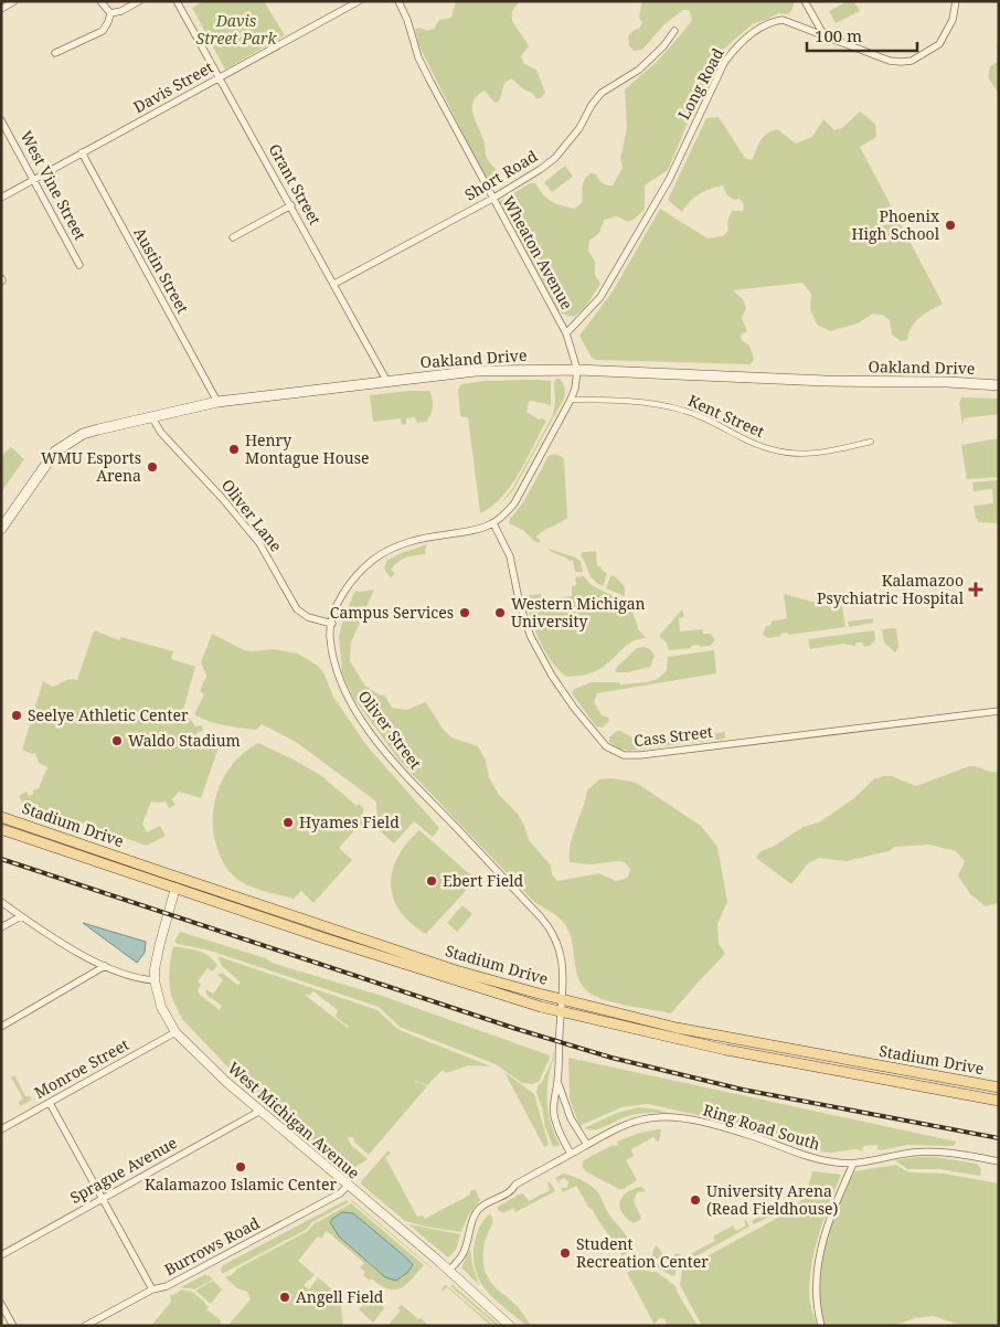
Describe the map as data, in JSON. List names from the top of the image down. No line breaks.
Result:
{"streets":{"main road":["Oakland Drive","Stadium Drive"],"street":["Long Road","Davis Street","Short Road","Grant Street","West Vine Street","Wheaton Avenue","Austin Street","Kent Street","Oliver Lane","Oliver Street","Cass Street","Monroe Street","West Michigan Avenue","Ring Road South","Sprague Avenue","Burrows Road"]},"crossings":[["Long Road","Wheaton Avenue"],["Davis Street","Grant Street"],["Davis Street","West Vine Street"],["Davis Street","Austin Street"],["Short Road","Grant Street"],["Short Road","Wheaton Avenue"],["Grant Street","Oakland Drive"],["Wheaton Avenue","Oakland Drive"],["Wheaton Avenue","Oliver Street"],["Austin Street","Oakland Drive"],["Oakland Drive","Oliver Lane"],["Oakland Drive","Oliver Street"],["Kent Street","Oliver Street"],["Oliver Lane","Oliver Street"],["Oliver Street","Cass Street"],["Oliver Street","Stadium Drive"],["Oliver Street","Ring Road South"],["Stadium Drive","West Michigan Avenue"],["Monroe Street","West Michigan Avenue"],["West Michigan Avenue","Ring Road South"],["West Michigan Avenue","Sprague Avenue"],["West Michigan Avenue","Burrows Road"]],"parks":["Davis Street Park"],"places":{"other":["Phoenix High School","Henry Montague House","WMU Esports Arena","Campus Services","Western Michigan University","Seelye Athletic Center","Waldo Stadium","Hyames Field","Ebert Field","Kalamazoo Islamic Center","University Arena (Read Fieldhouse)","Student Recreation Center","Angell Field"],"health":["Kalamazoo Psychiatric Hospital"]},"scale_bar":"100 m"}
